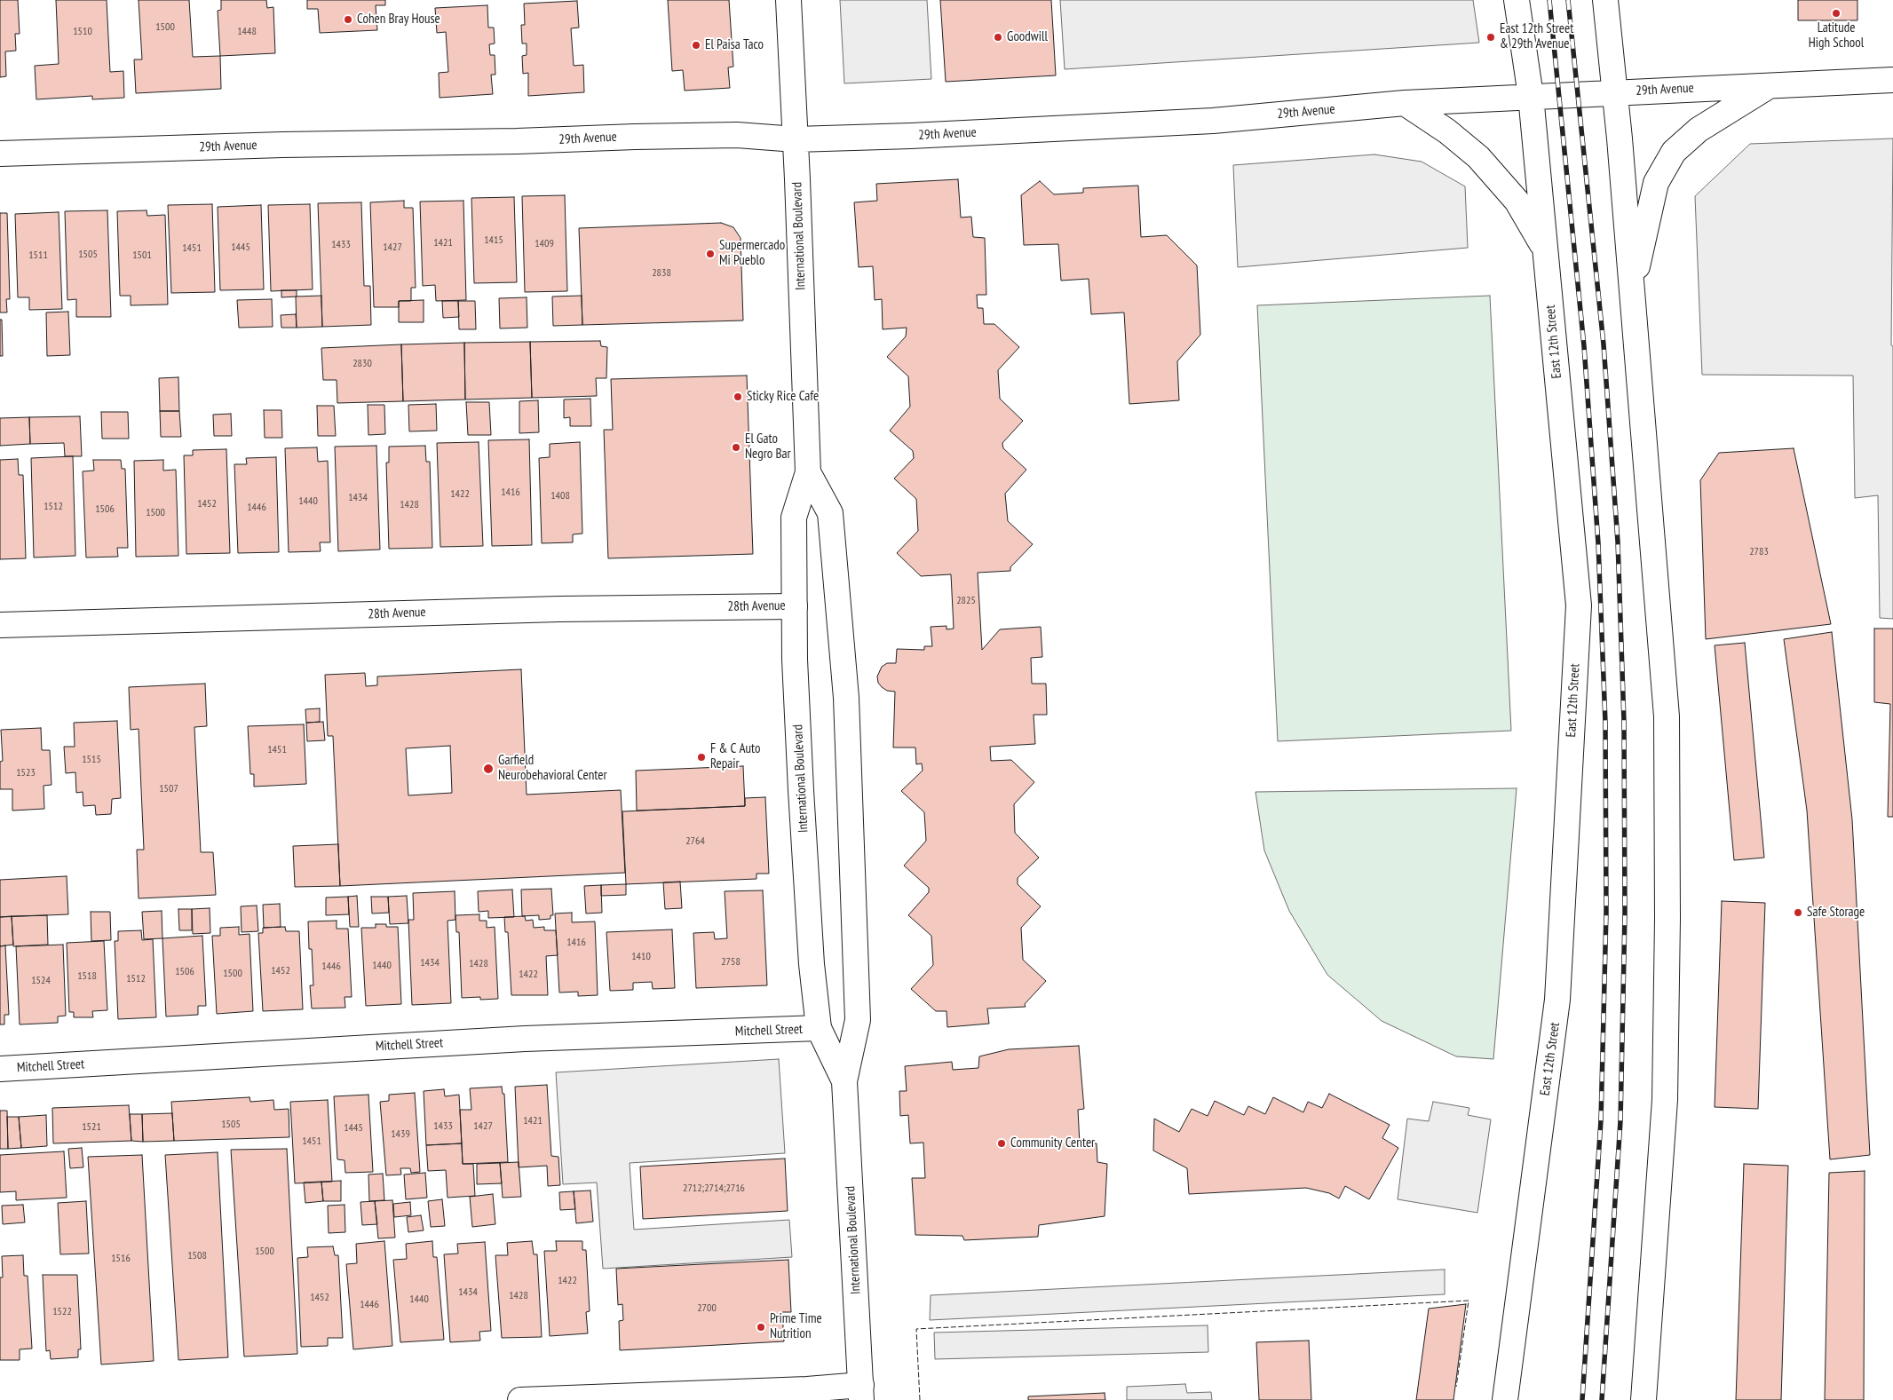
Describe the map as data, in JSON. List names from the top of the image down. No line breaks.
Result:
{"streets":{"main road":["29th Avenue","International Boulevard","East 12th Street","28th Avenue","Mitchell Street"]},"crossings":[["29th Avenue","International Boulevard"],["29th Avenue","East 12th Street"],["International Boulevard","28th Avenue"],["International Boulevard","Mitchell Street"]],"places":["Latitude High School","Cohen Bray House","Goodwill","East 12th Street & 29th Avenue","El Paisa Taco","Supermercado Mi Pueblo","Sticky Rice Cafe","El Gato Negro Bar","F & C Auto Repair","Garfield Neurobehavioral Center","Safe Storage","Community Center","Prime Time Nutrition"],"house_numbers":["1500","1510","1448","1415","1421","1409","1433","1445","1427","1451","1505","1511","1501","2838","2830","1416","1422","1408","1434","1440","1452","1428","1512","1446","1506","1500","2783","2825","1451","1515","1523","1507","2764","1416","1410","2758","1434","1428","1440","1446","1452","1506","1500","1422","1518","1512","1524","1421","1505","1433","1427","1521","1445","1439","1451","2712;2714;2716","1500","1508","1516","1422","1434","1428","1452","1440","1446","2700","1522"]}
